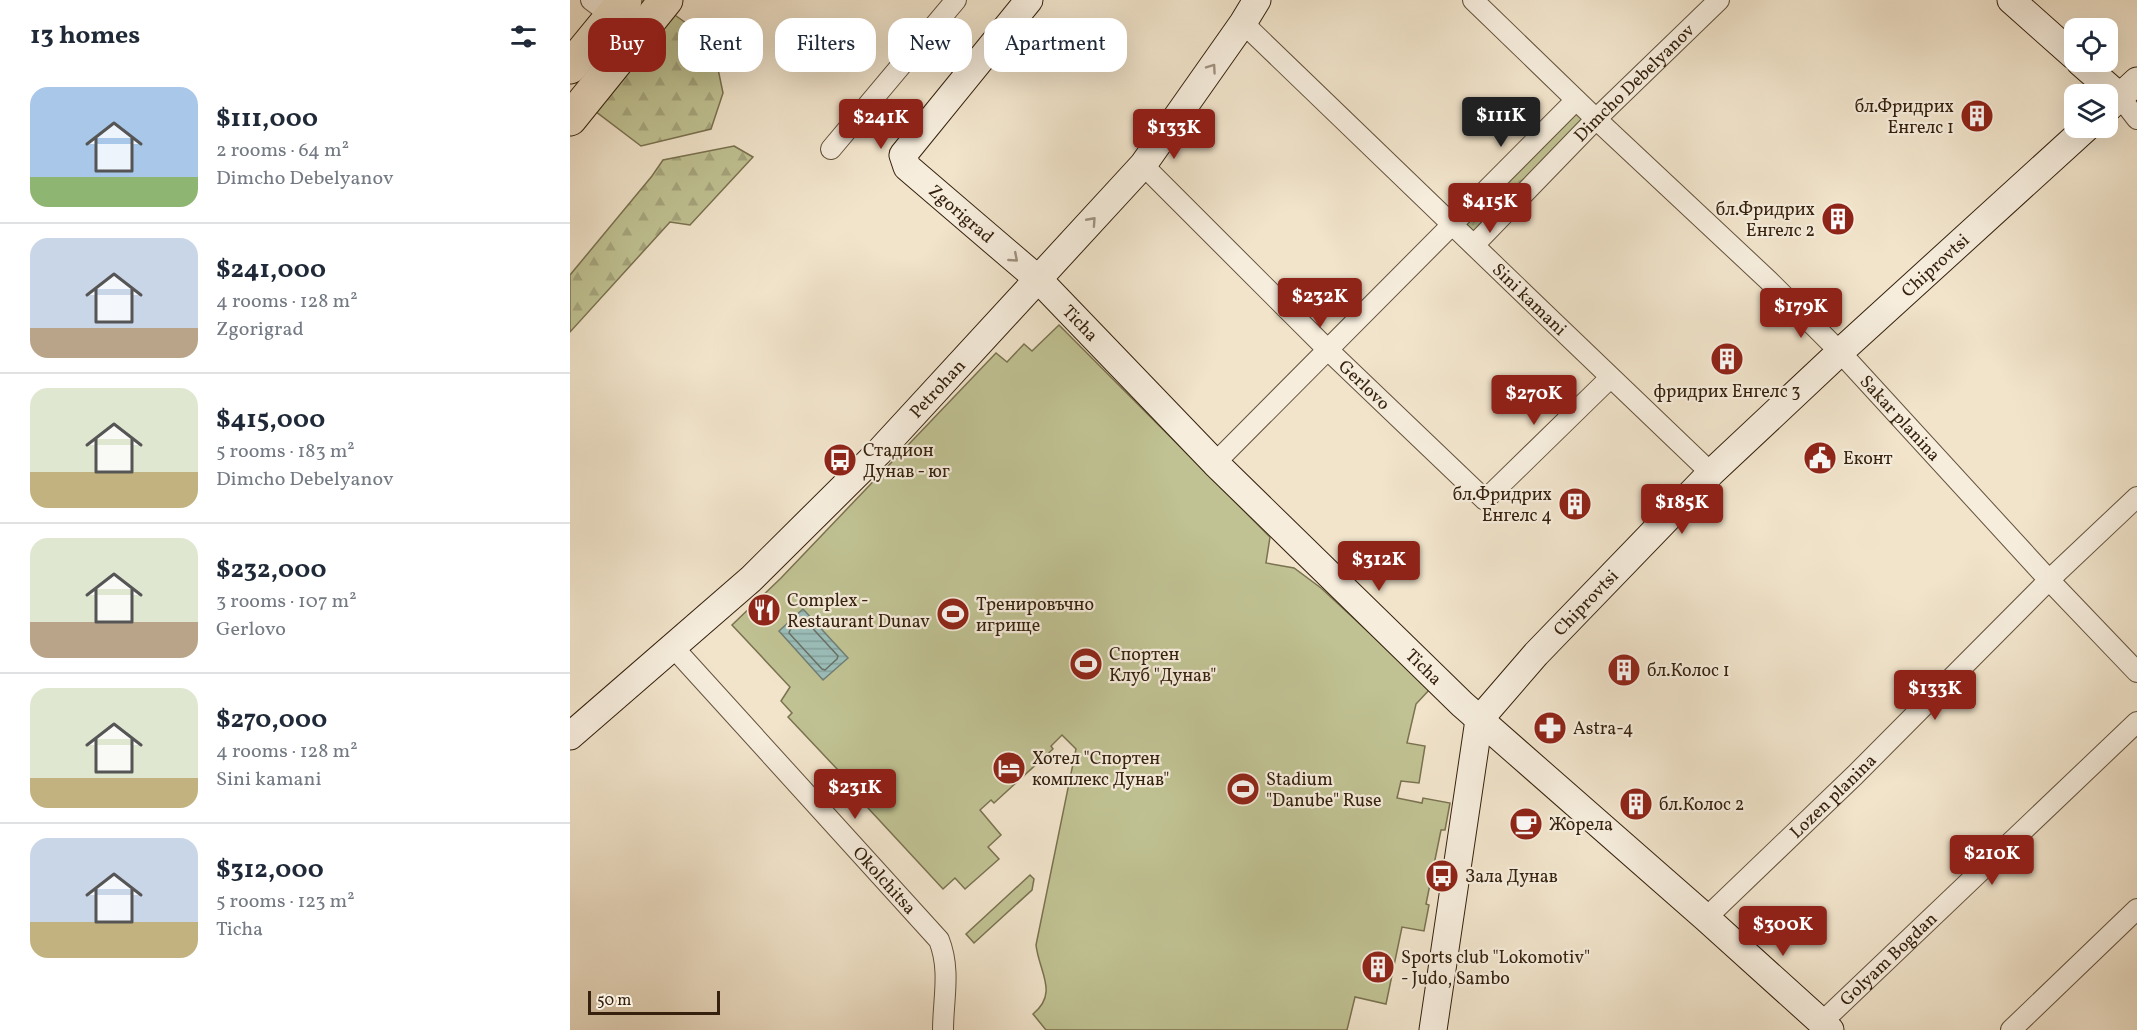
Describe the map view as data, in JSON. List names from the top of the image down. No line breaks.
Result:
{"streets":{"street":["Dimcho Debelyanov","Zgorigrad","Chiprovtsi","Sini kamani","Ticha","Gerlovo","Petrohan","Sakar planina","Lozen planina","Okolchitsa","Golyam Bogdan"]},"crossings":[["Dimcho Debelyanov","Sini kamani"],["Dimcho Debelyanov","Ticha"],["Dimcho Debelyanov","Gerlovo"],["Dimcho Debelyanov","Sakar planina"],["Zgorigrad","Ticha"],["Zgorigrad","Petrohan"],["Chiprovtsi","Sini kamani"],["Chiprovtsi","Ticha"],["Chiprovtsi","Sakar planina"],["Sini kamani","Gerlovo"],["Sini kamani","Petrohan"],["Ticha","Petrohan"],["Ticha","Lozen planina"],["Ticha","Golyam Bogdan"],["Gerlovo","Petrohan"],["Petrohan","Okolchitsa"],["Sakar planina","Lozen planina"]],"places":{"building":["бл.Фридрих Енгелс 1","бл.Фридрих Енгелс 2","фридрих Енгелс 3","бл.Фридрих Енгелс 4","бл.Колос 1","бл.Колос 2","Sports club \"Lokomotiv\" - Judo, Sambo"],"public building":["Еконт"],"bus stop":["Стадион Дунав - юг","Зала Дунав"],"restaurant":["Complex - Restaurant Dunav"],"sports":["Тренировъчно игрище","Спортен Клуб \"Дунав\"","Stadium \"Danube\" Ruse"],"pharmacy":["Astra-4"],"hotel":["Хотел \"Спортен комплекс Дунав\""],"cafe":["Жорела"]},"scale_bar":"50 m","page":{"heading":"13 homes","chip":["Buy","Rent","Filters","New","Apartment"],"list":[{"name":"$111,000","note":"2 rooms · 64 m² · Dimcho Debelyanov"},{"name":"$241,000","note":"4 rooms · 128 m² · Zgorigrad"},{"name":"$415,000","note":"5 rooms · 183 m² · Dimcho Debelyanov"},{"name":"$232,000","note":"3 rooms · 107 m² · Gerlovo"},{"name":"$270,000","note":"4 rooms · 128 m² · Sini kamani"},{"name":"$312,000","note":"5 rooms · 123 m² · Ticha"}],"price":["$111K","$241K","$133K","$415K","$232K","$179K","$270K","$185K","$312K","$133K","$231K","$210K","$300K"],"scale":"50 m"}}
